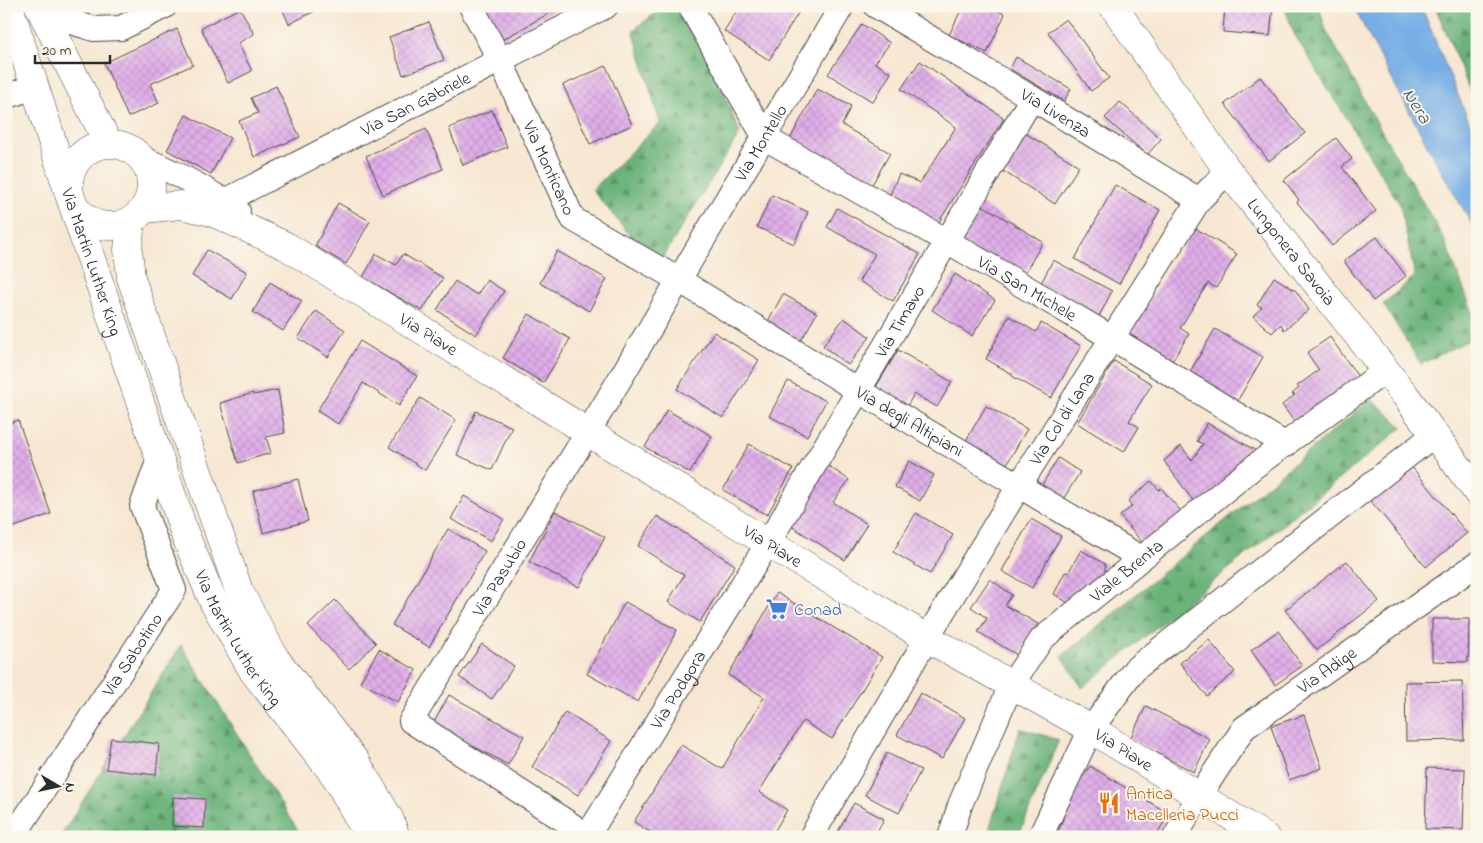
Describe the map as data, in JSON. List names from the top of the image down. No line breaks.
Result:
{"streets":{"main road":["Lungonera Savoia","Via Martin Luther King","Via Piave"],"street":["Via San Gabriele","Via Livenza","Via Montello","Via Monticano","Via San Michele","Via Timavo","Via Col di Lana","Via degli Altipiani","Viale Brenta","Via Pasubio","Via Sabotino","Via Adige","Via Podgora"]},"crossings":[["Via San Gabriele","Via Monticano"],["Via San Gabriele","Via Piave"],["Via Livenza","Via Timavo"],["Via Livenza","Via Col di Lana"],["Via Montello","Via Monticano"],["Via Montello","Via San Michele"],["Via Montello","Via Piave"],["Via Montello","Via degli Altipiani"],["Via Montello","Via Pasubio"],["Via Monticano","Via degli Altipiani"],["Lungonera Savoia","Viale Brenta"],["Via Martin Luther King","Via Piave"],["Via Martin Luther King","Via Sabotino"],["Via San Michele","Via Timavo"],["Via San Michele","Via Col di Lana"],["Via San Michele","Viale Brenta"],["Via Timavo","Via Piave"],["Via Timavo","Via degli Altipiani"],["Via Timavo","Via Podgora"],["Via Piave","Via Col di Lana"],["Via Piave","Viale Brenta"],["Via Piave","Via Pasubio"],["Via Piave","Via Adige"],["Via Piave","Via Podgora"],["Via Col di Lana","Via degli Altipiani"],["Via degli Altipiani","Viale Brenta"],["Via Pasubio","Via Podgora"]],"water":["Nera"],"places":{"supermarket":["Conad"],"restaurant":["Antica Macelleria Pucci"]},"scale_bar":"20 m","north":"right"}
